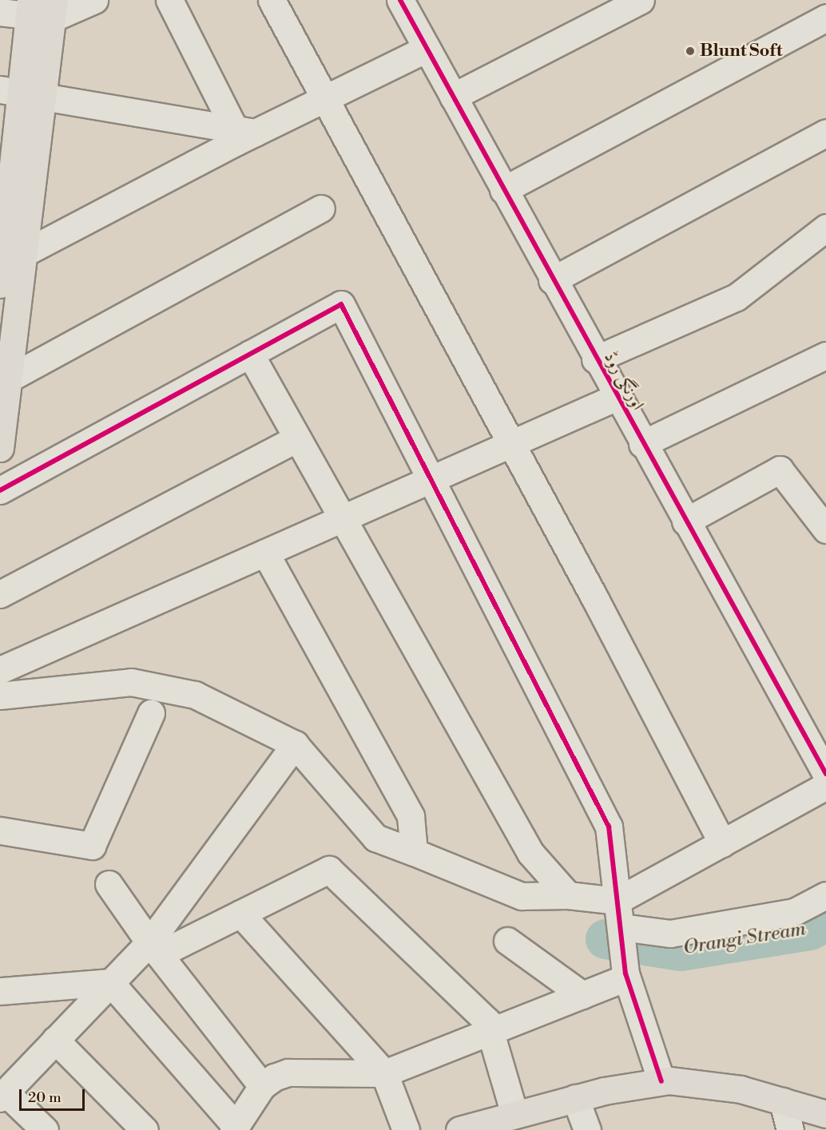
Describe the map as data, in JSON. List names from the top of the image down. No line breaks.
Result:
{"streets":{"street":["اورنگی روڈ"]},"water":["Orangi Stream"],"places":["Blunt Soft"],"scale_bar":"20 m"}
